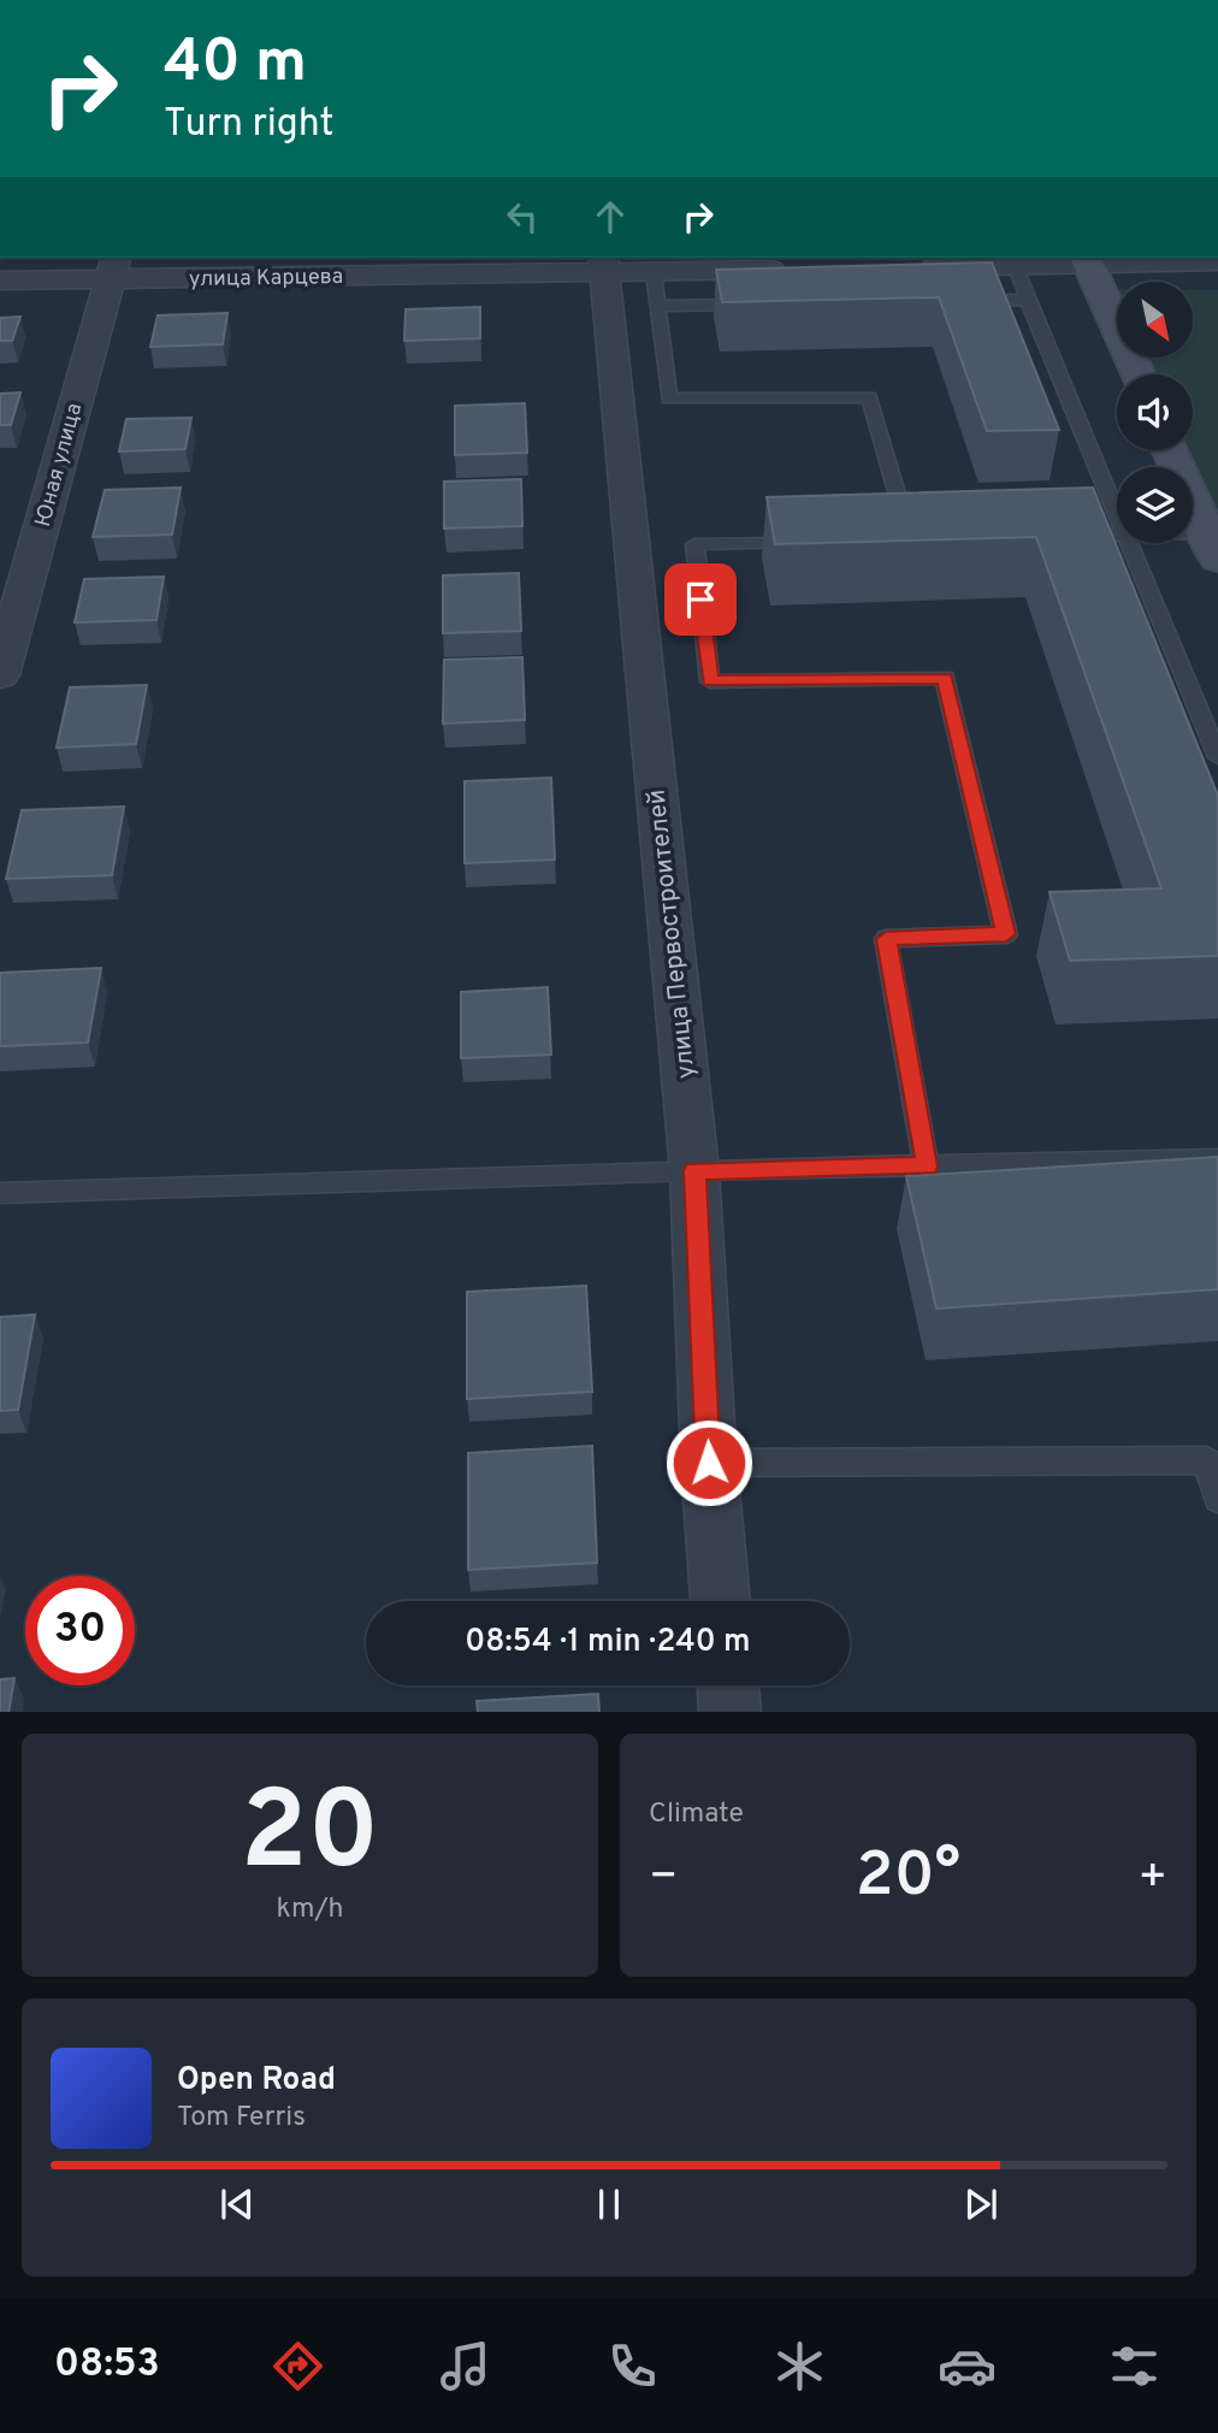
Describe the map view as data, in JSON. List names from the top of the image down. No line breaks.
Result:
{"streets":{"street":["улица Карцева","Юная улица","улица Первостроителей"]},"crossings":[["улица Карцева","Юная улица"],["улица Карцева","улица Первостроителей"]],"north":"bottom right","page":{"turn":["40 m","Turn right"],"limit":"30","trip":"08:54 · 1 min · 240 m","tile":[["20","km/h"],"Climate"],"heat":["−","20°","+"],"song":["Open Road","Tom Ferris"],"tabs":"08:53"}}
